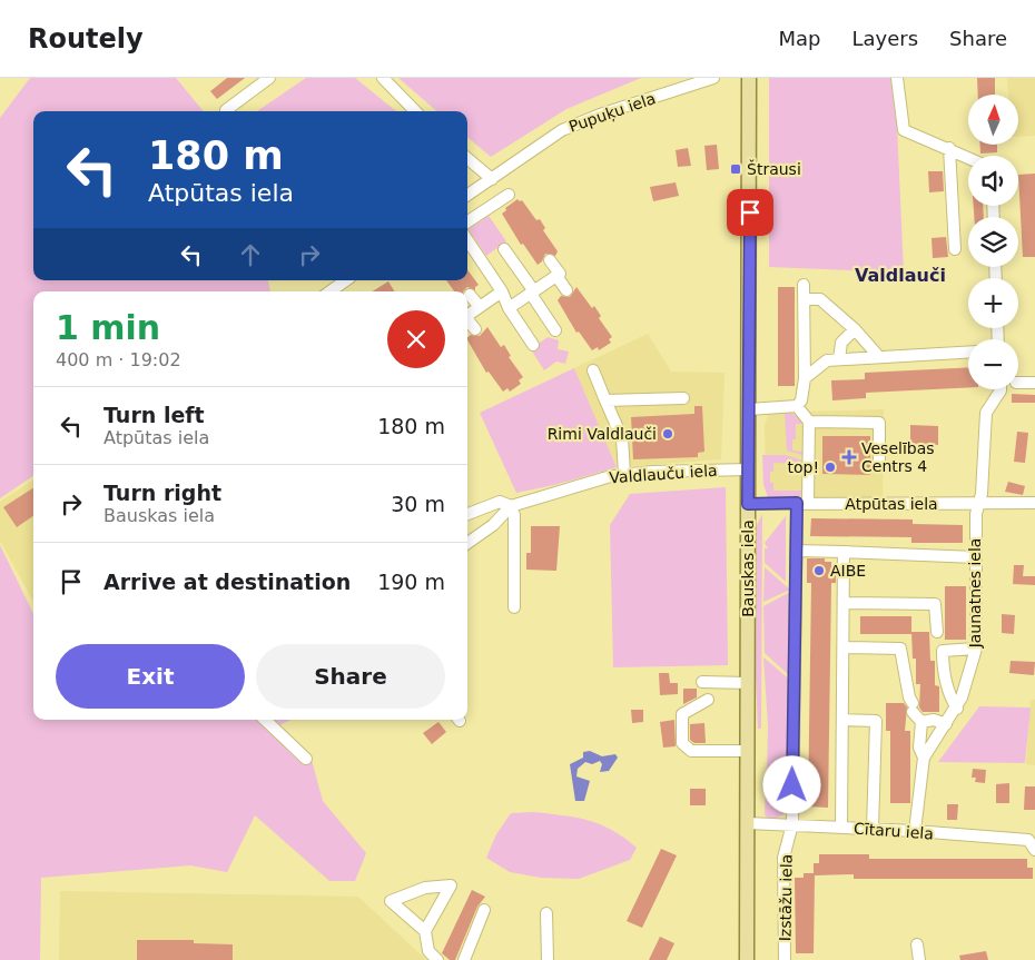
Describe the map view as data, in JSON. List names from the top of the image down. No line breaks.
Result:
{"streets":{"main road":["Bauskas iela"],"street":["Pupuķu iela","Valdlauču iela","Atpūtas iela","Jaunatnes iela","Cītaru iela","Izstāžu iela"]},"crossings":[["Valdlauču iela","Bauskas iela"],["Atpūtas iela","Bauskas iela"],["Atpūtas iela","Jaunatnes iela"],["Atpūtas iela","Izstāžu iela"],["Bauskas iela","Cītaru iela"],["Jaunatnes iela","Cītaru iela"],["Cītaru iela","Izstāžu iela"]],"districts":["Valdlauči"],"places":{"transit":["Štrausi"],"other":["Rimi Valdlauči","top!","AIBE"],"health":["Veselības Centrs 4"]},"north":"top","page":{"header":"Routely","nav":["Map","Layers","Share"],"map_buttons":["+","−"],"turn":["180 m","Atpūtas iela"],"heading":["1 min","400 m · 19:02"],"list":[{"name":"Turn left","note":"Atpūtas iela","value":"180 m"},{"name":"Turn right","note":"Bauskas iela","value":"30 m"},{"name":"Arrive at destination","value":"190 m"}],"buttons":["Exit","Share"]}}
